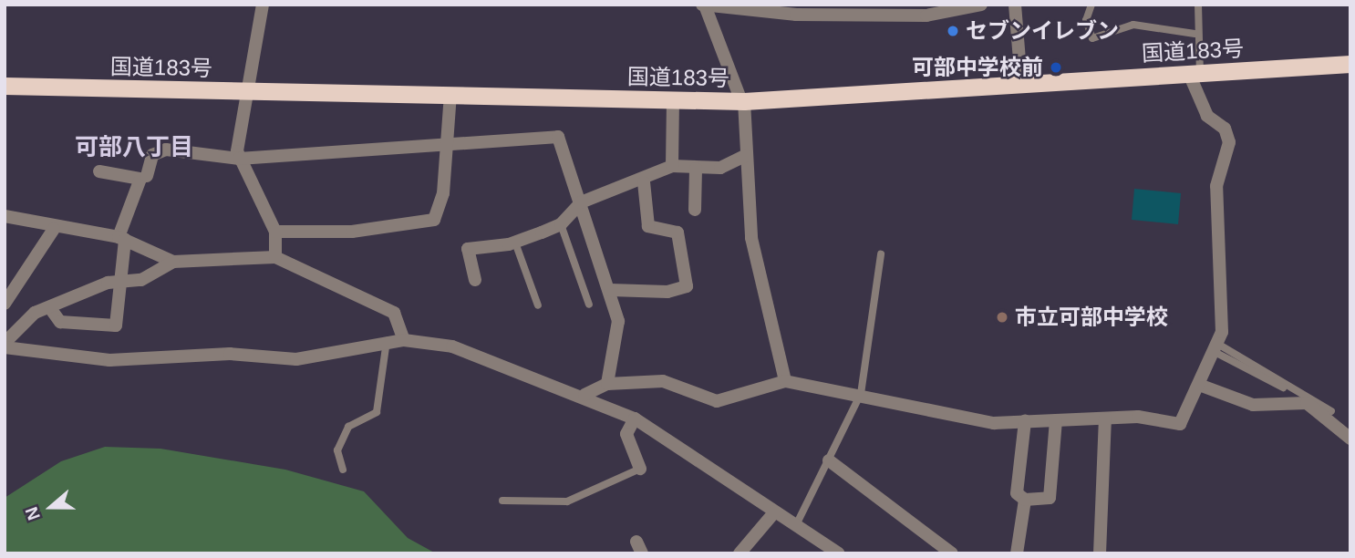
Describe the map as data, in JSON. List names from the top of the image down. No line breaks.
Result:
{"streets":{"highway":["国道183号"]},"districts":["可部八丁目"],"places":["セブンイレブン","可部中学校前","市立可部中学校"],"north":"left"}
